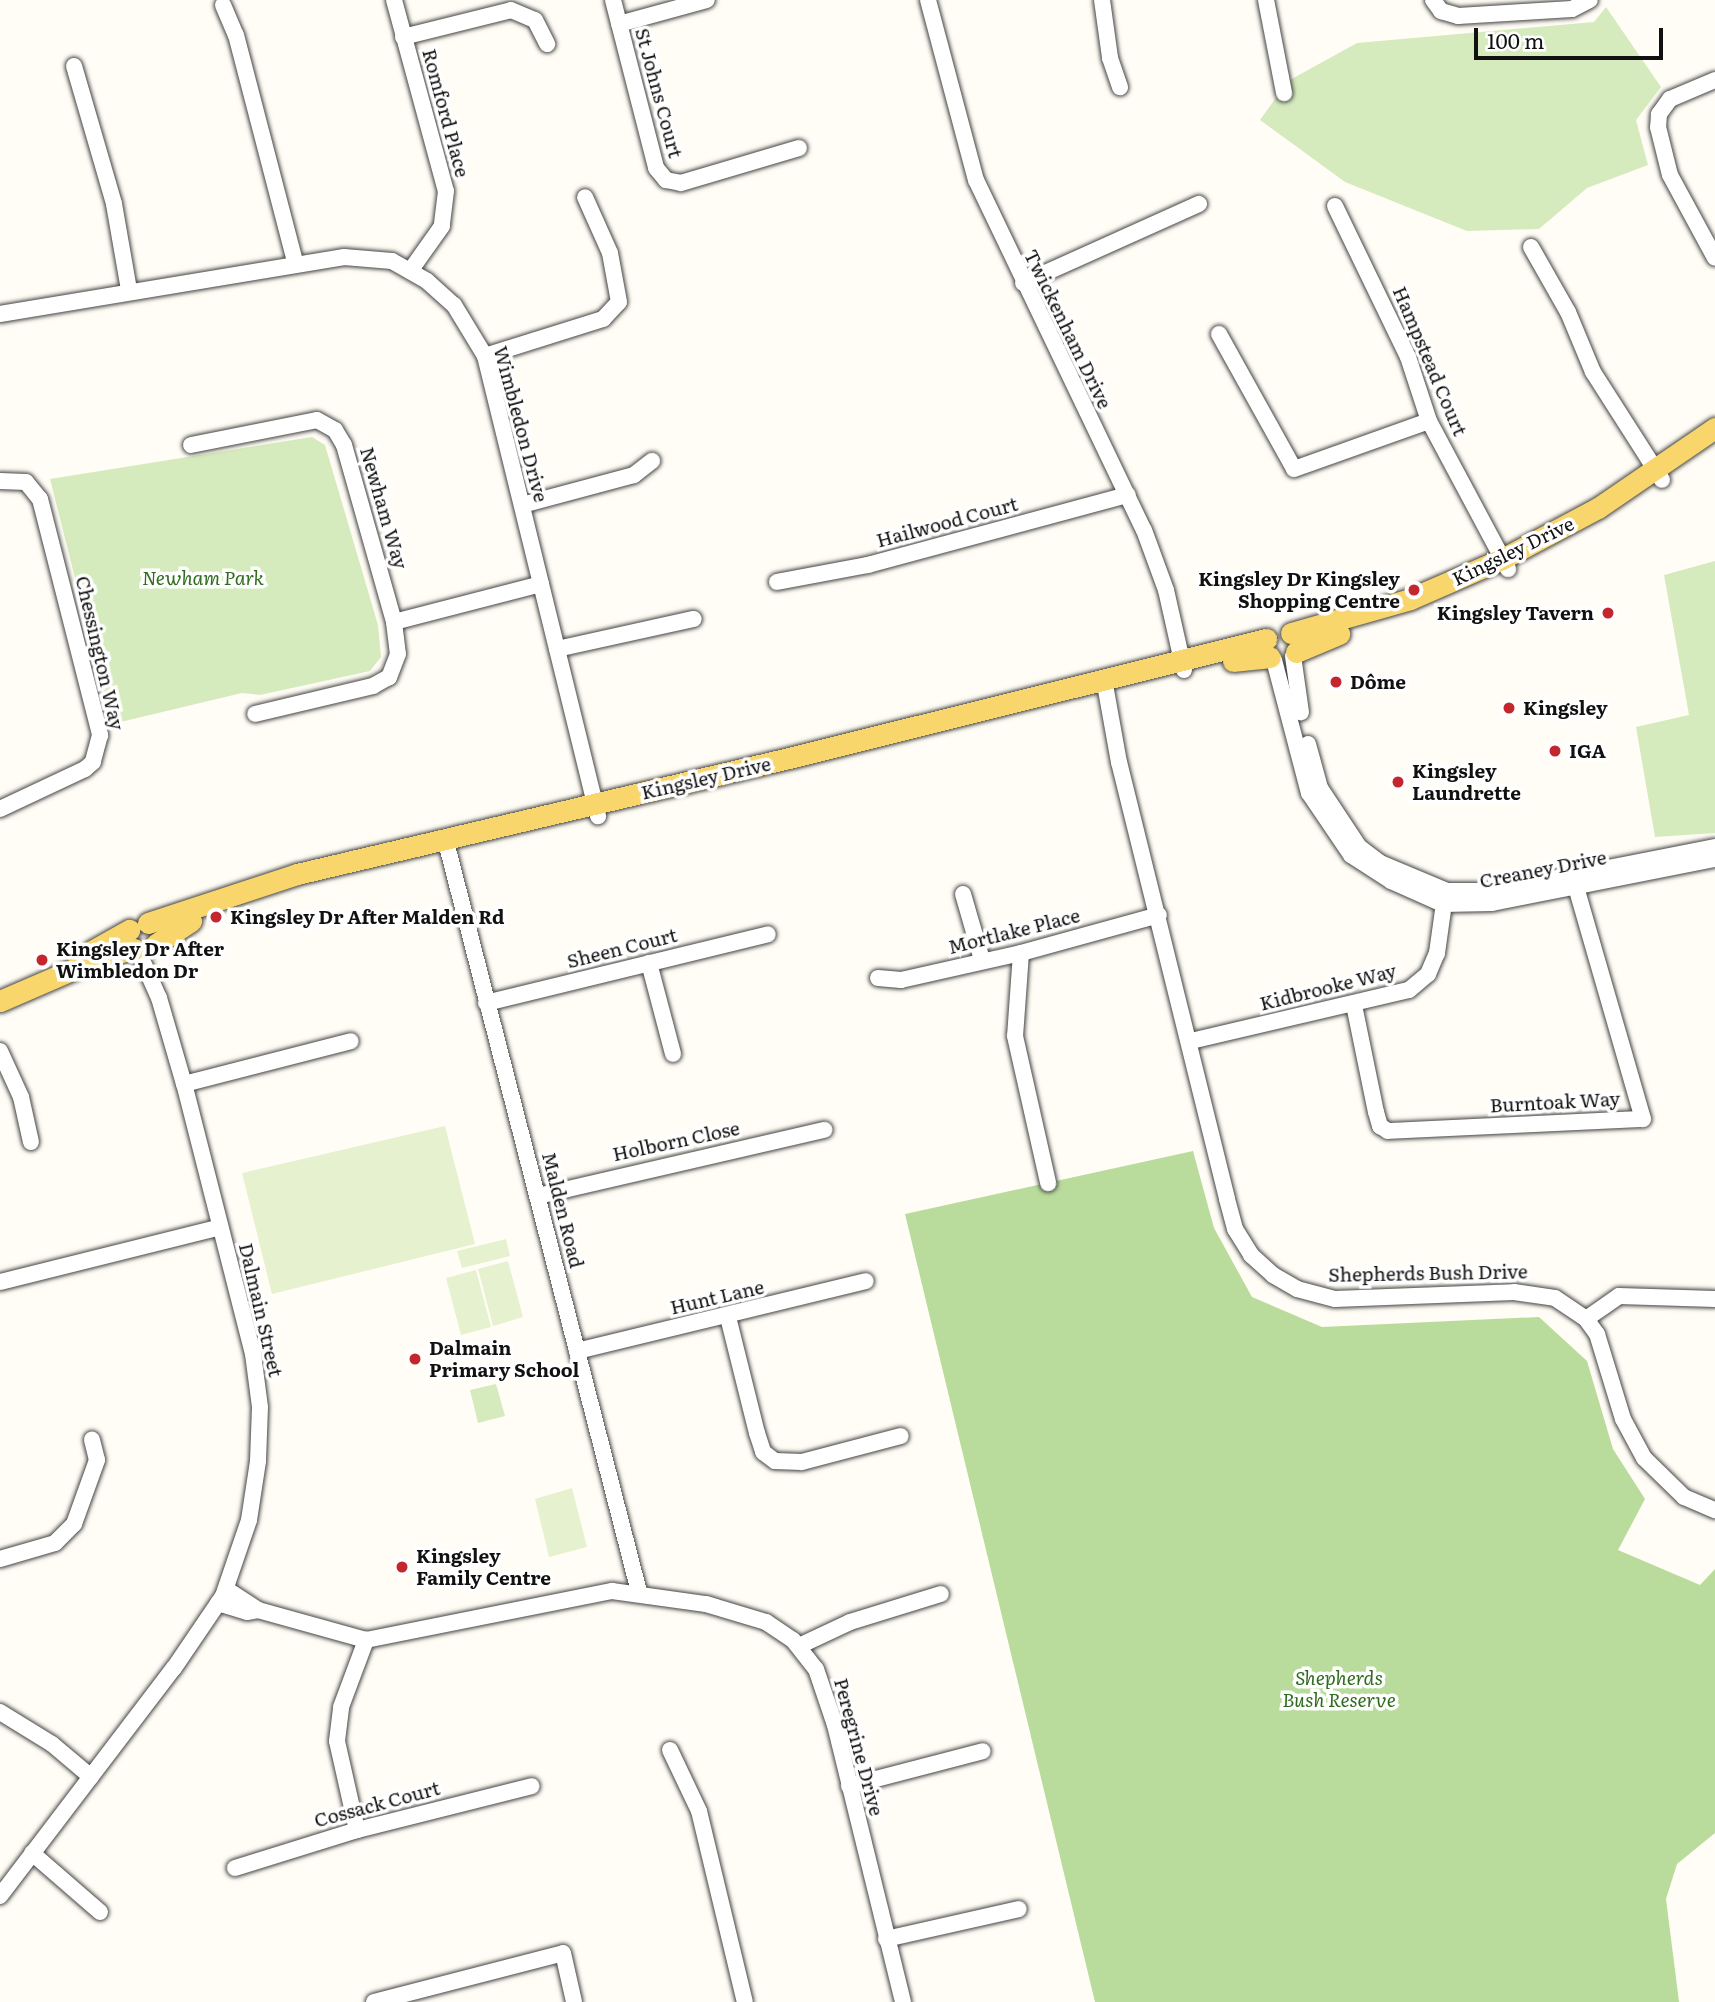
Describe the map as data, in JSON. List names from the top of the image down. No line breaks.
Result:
{"streets":{"main road":["Kingsley Drive"],"street":["St Johns Court","Romford Place","Twickenham Drive","Hampstead Court","Wimbledon Drive","Newham Way","Hailwood Court","Chessington Way","Creaney Drive","Mortlake Place","Sheen Court","Kidbrooke Way","Burntoak Way","Holborn Close","Malden Road","Shepherds Bush Drive","Hunt Lane","Dalmain Street","Peregrine Drive","Cossack Court"]},"crossings":[["Romford Place","Wimbledon Drive"],["Twickenham Drive","Hailwood Court"],["Twickenham Drive","Kingsley Drive"],["Hampstead Court","Kingsley Drive"],["Wimbledon Drive","Kingsley Drive"],["Kingsley Drive","Creaney Drive"],["Kingsley Drive","Malden Road"],["Kingsley Drive","Shepherds Bush Drive"],["Kingsley Drive","Dalmain Street"],["Creaney Drive","Kidbrooke Way"],["Creaney Drive","Burntoak Way"],["Mortlake Place","Shepherds Bush Drive"],["Sheen Court","Malden Road"],["Kidbrooke Way","Burntoak Way"],["Kidbrooke Way","Shepherds Bush Drive"],["Holborn Close","Malden Road"],["Malden Road","Hunt Lane"],["Malden Road","Peregrine Drive"],["Dalmain Street","Peregrine Drive"]],"parks":["Newham Park","Shepherds Bush Reserve"],"places":["Kingsley Dr Kingsley Shopping Centre","Kingsley Tavern","Dôme","Kingsley","IGA","Kingsley Laundrette","Kingsley Dr After Malden Rd","Kingsley Dr After Wimbledon Dr","Dalmain Primary School","Kingsley Family Centre"],"scale_bar":"100 m"}
